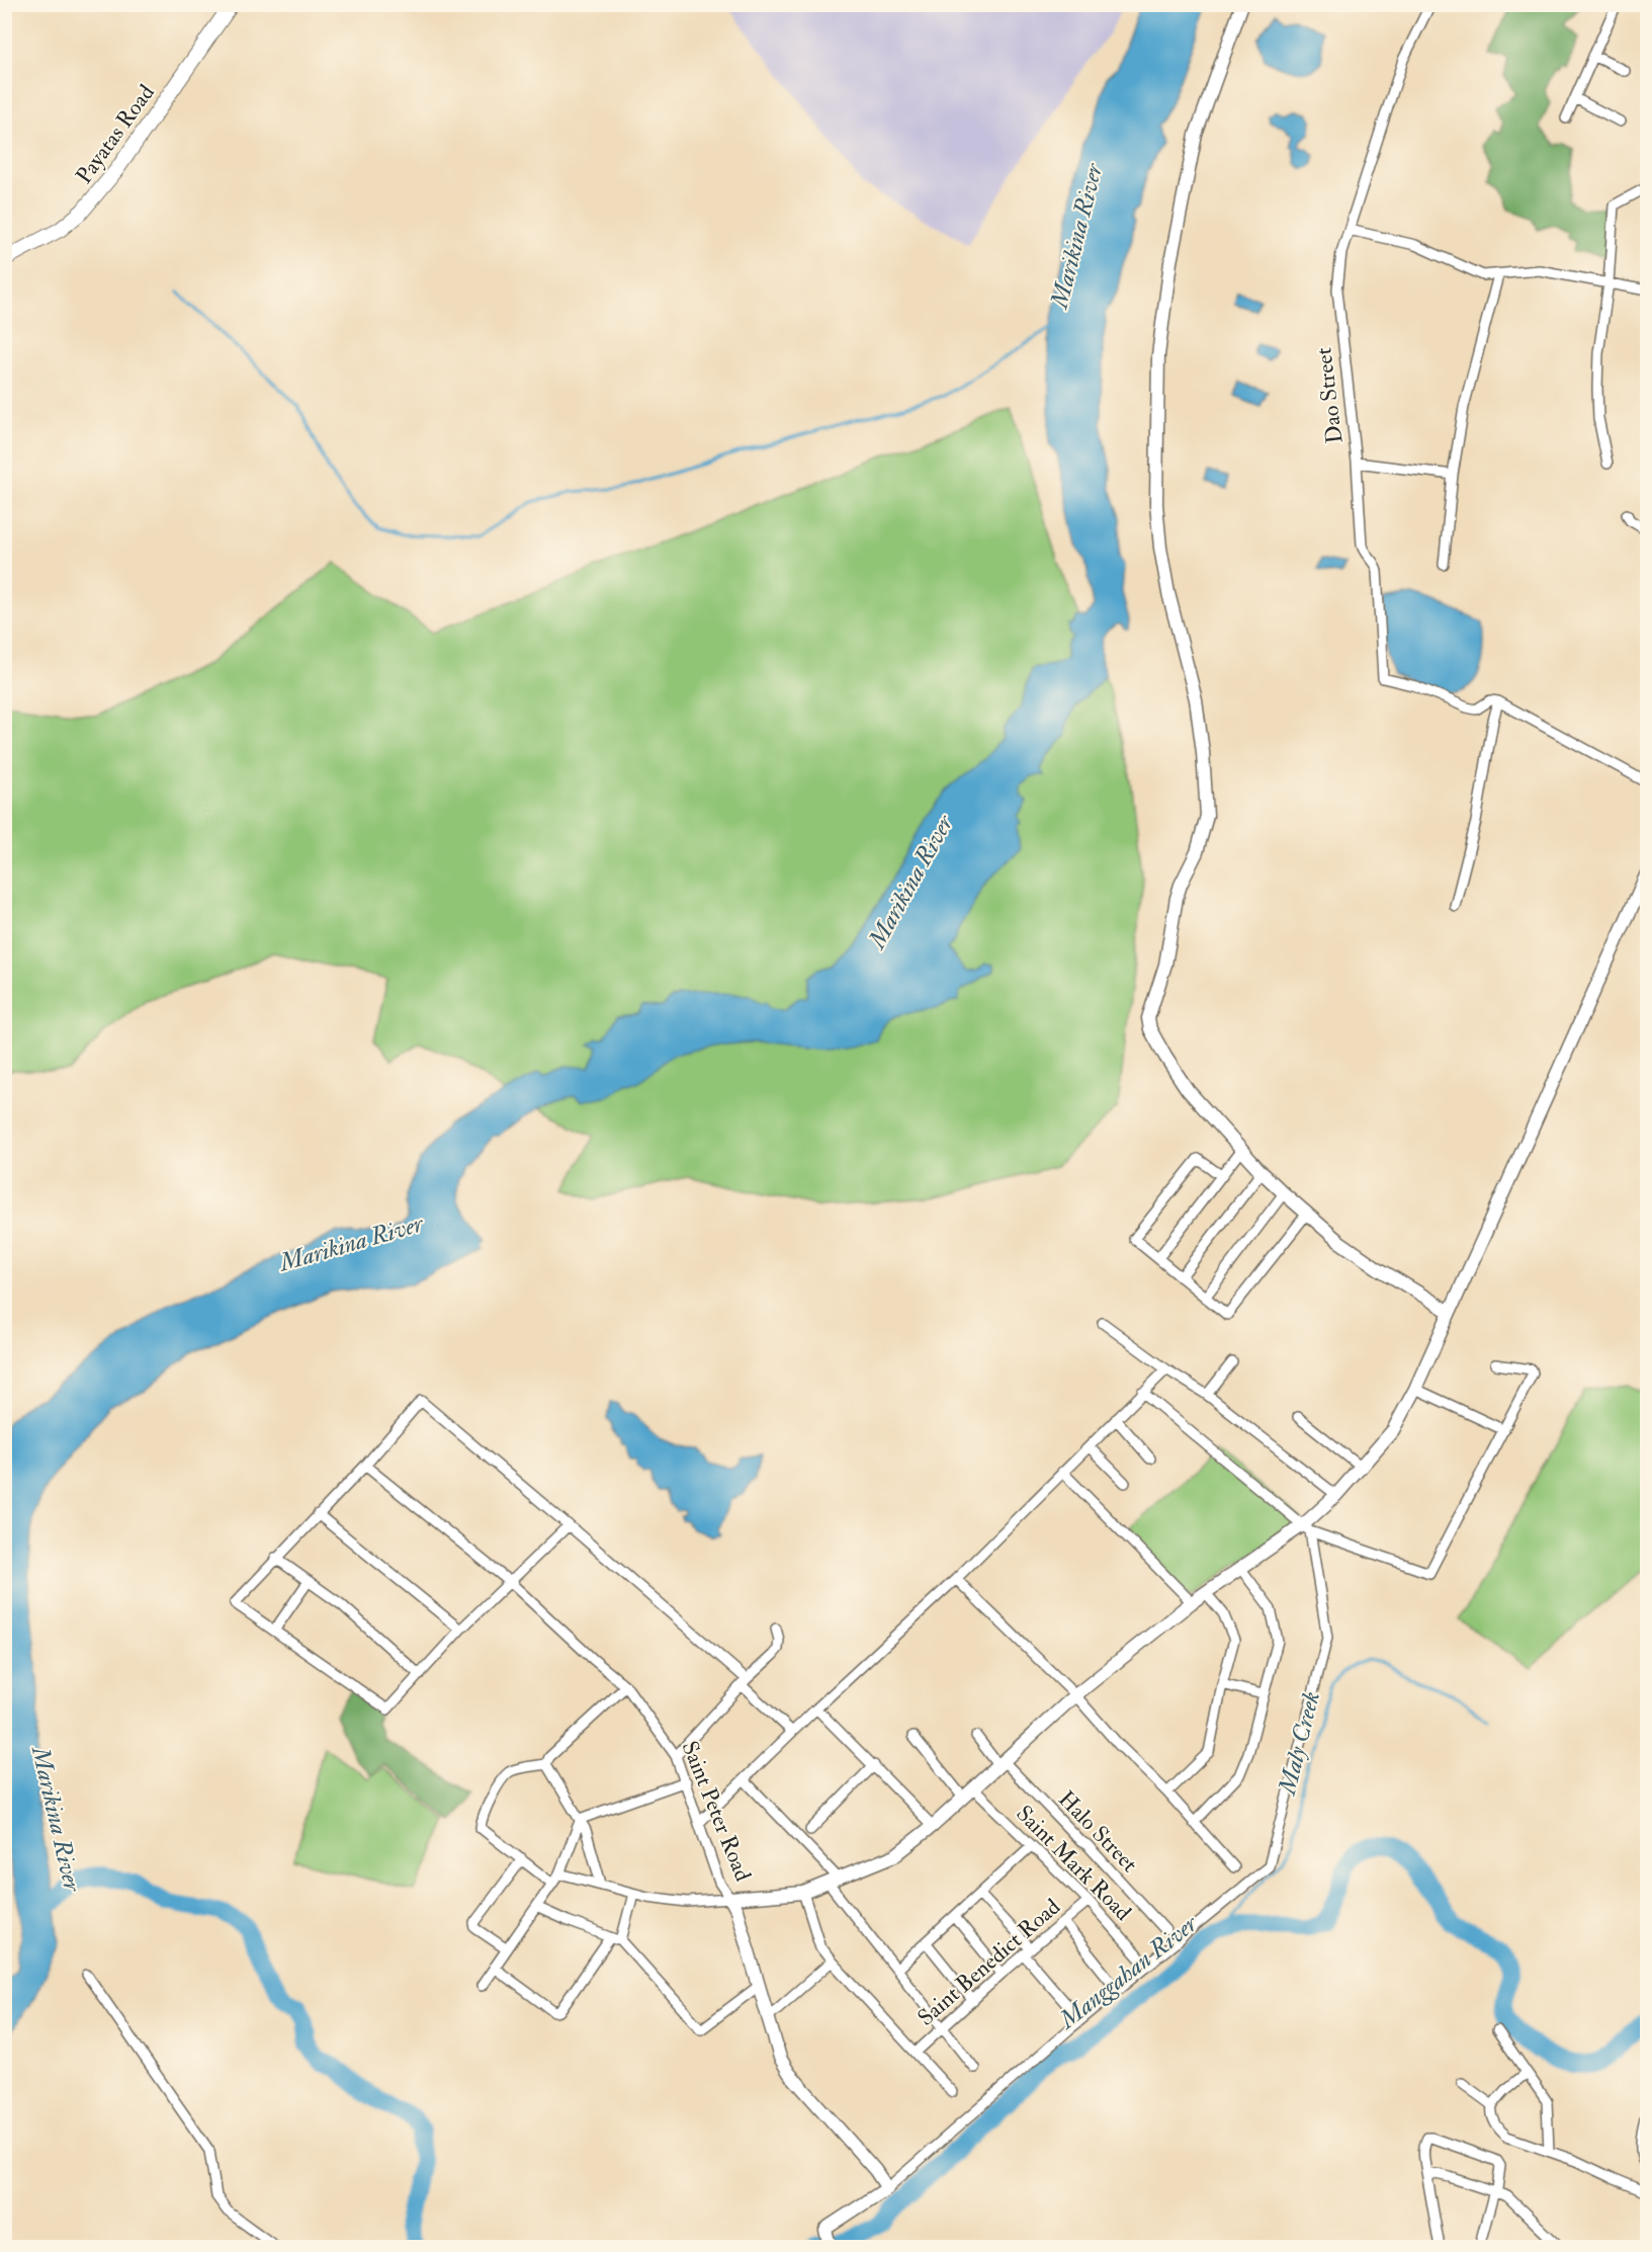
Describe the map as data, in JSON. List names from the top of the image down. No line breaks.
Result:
{"streets":{"main road":["Payatas Road"],"street":["Dao Street","Saint Peter Road","Halo Street","Saint Mark Road","Saint Benedict Road"]},"crossings":[["Saint Mark Road","Saint Benedict Road"]],"water":["Marikina River","Maly Creek","Manggahan River"]}
